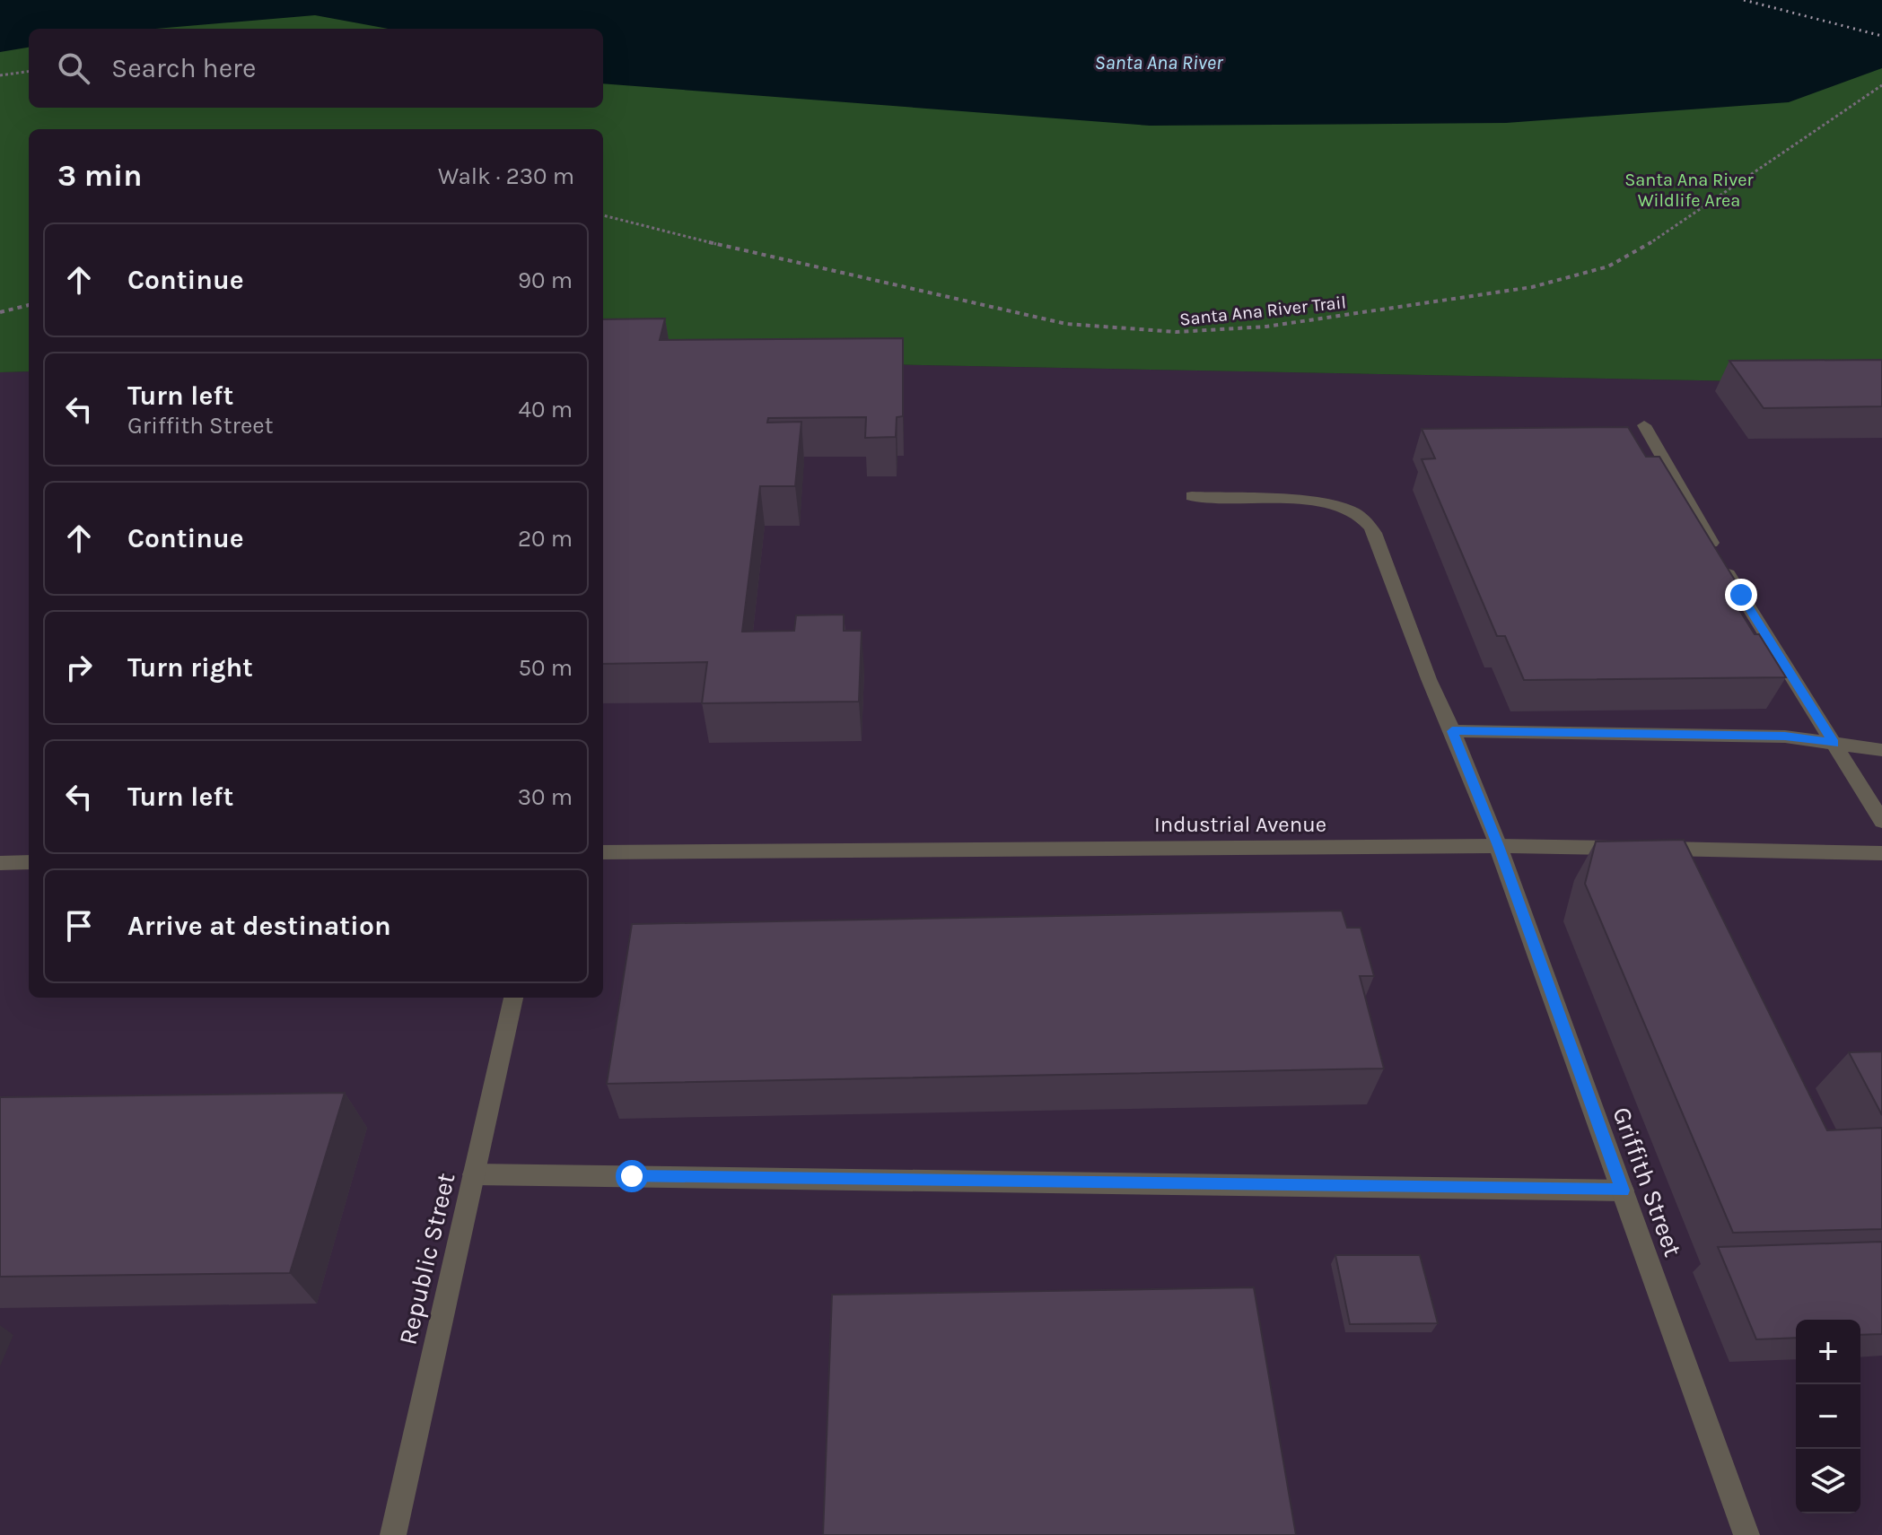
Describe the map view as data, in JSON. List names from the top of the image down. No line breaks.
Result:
{"streets":{"street":["Industrial Avenue","Griffith Street","Republic Street"],"path":["Santa Ana River Trail"]},"crossings":[["Industrial Avenue","Griffith Street"]],"water":["Santa Ana River"],"parks":["Santa Ana River Wildlife Area"],"page":{"search":"Search here","heading":["3 min","Walk · 230 m"],"list":[["Continue","90 m"],["Turn left","Griffith Street","40 m"],["Continue","20 m"],["Turn right","50 m"],["Turn left","30 m"],"Arrive at destination"],"map_buttons":["+","−"]}}
